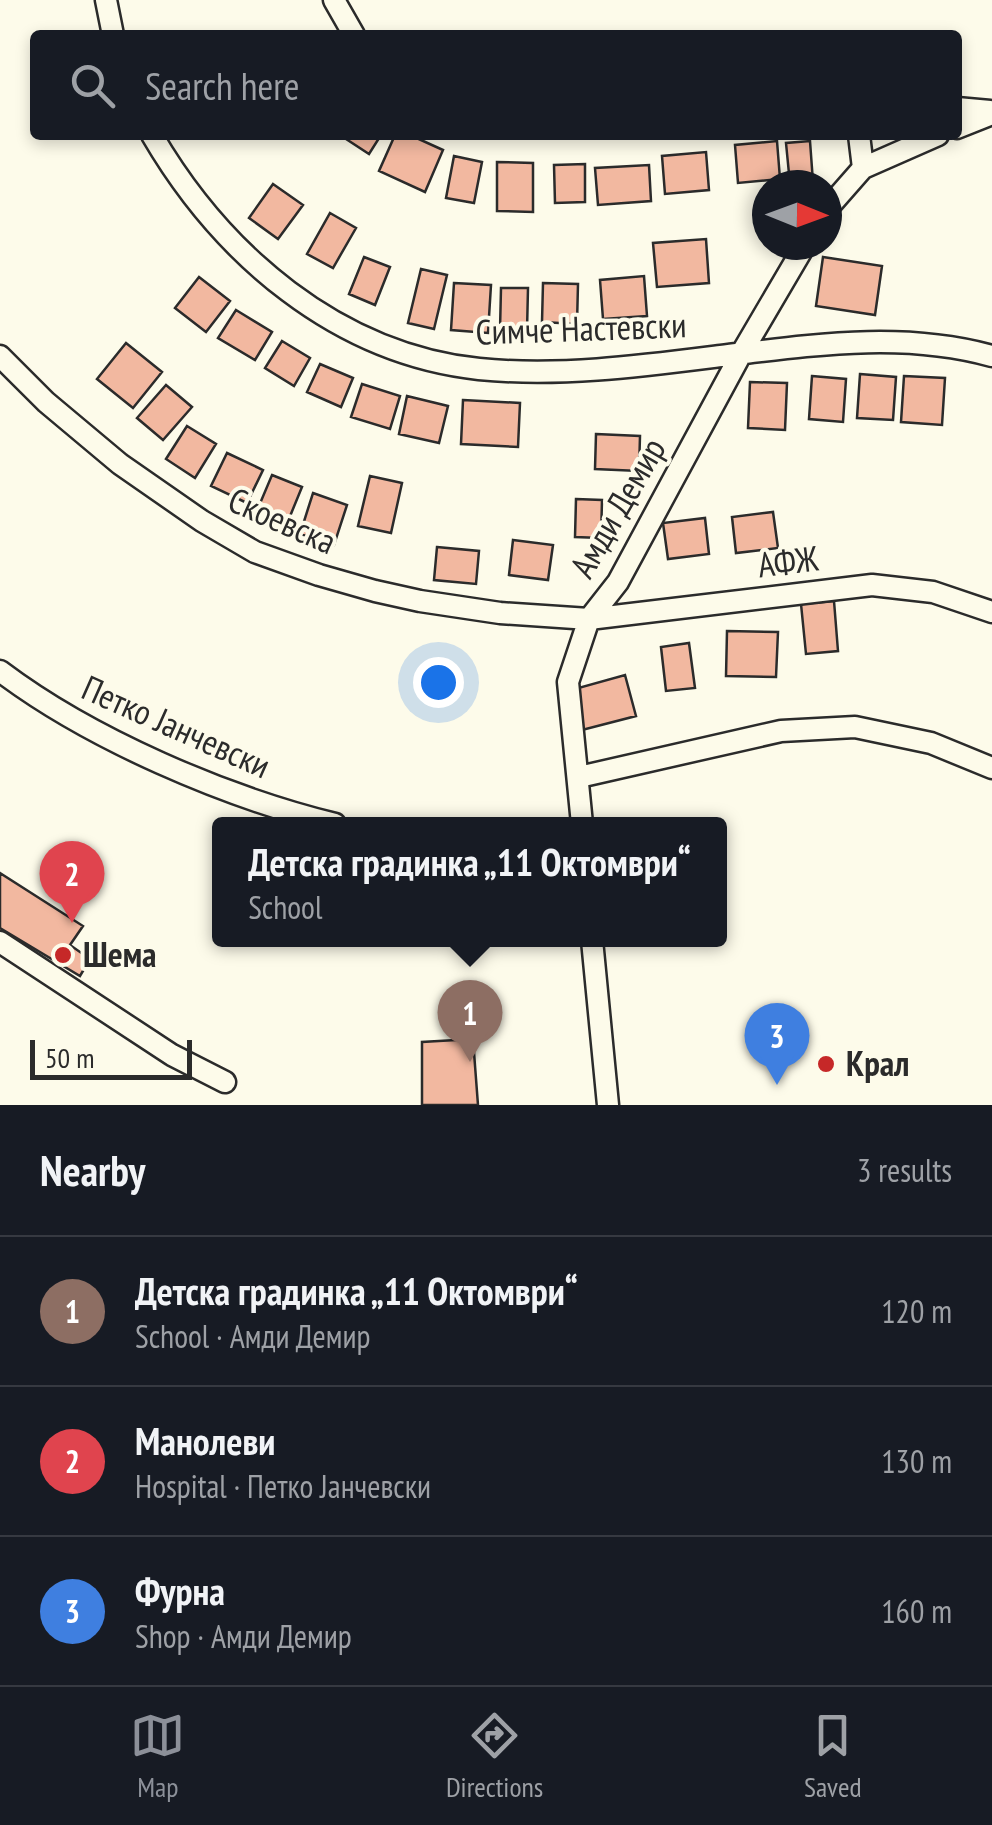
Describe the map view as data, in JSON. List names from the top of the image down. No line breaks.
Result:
{"streets":{"street":["Симче Настевски","Амди Демир","Скоевска","АФЖ","Петко Јанчевски"]},"crossings":[["Симче Настевски","Амди Демир"],["Амди Демир","Скоевска"],["Амди Демир","АФЖ"],["Скоевска","АФЖ"]],"places":["Шема","Крал"],"scale_bar":"50 m","north":"right","page":{"search":"Search here","popup":["Детска градинка „11 Октомври“","School"],"pins":["2","1","3"],"scale":"50 m","heading":["Nearby","3 results"],"list":[{"mark":"1","name":"Детска градинка „11 Октомври“","note":"School · Амди Демир","value":"120 m"},{"mark":"2","name":"Манолеви","note":"Hospital · Петко Јанчевски","value":"130 m"},{"mark":"3","name":"Фурна","note":"Shop · Амди Демир","value":"160 m"}],"nav":["Map","Directions","Saved"]}}
